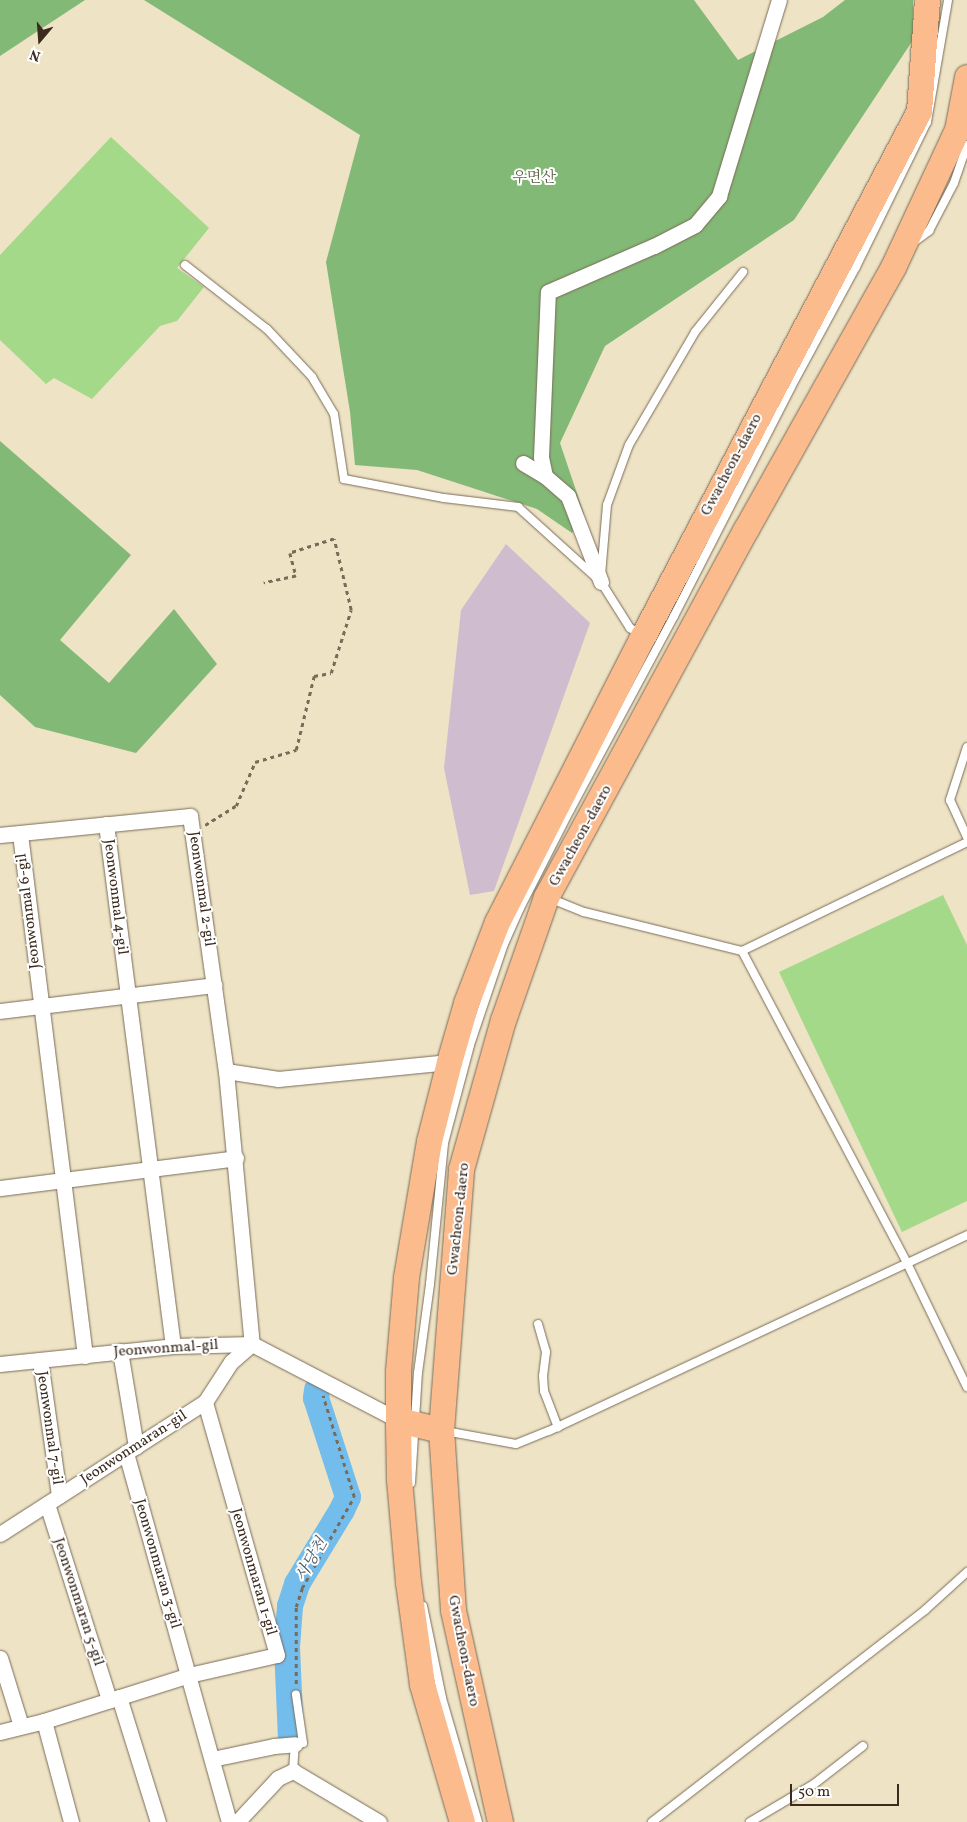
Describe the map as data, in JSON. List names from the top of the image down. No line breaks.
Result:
{"streets":{"main road":["Gwacheon-daero"],"street":["Jeonwonmal 2-gil","Jeonwonmal 4-gil","Jeonwonmal 6-gil","Jeonwonmal-gil","Jeonwonmal 7-gil","Jeonwonmaran-gil","Jeonwonmaran 3-gil","Jeonwonmaran 1-gil","Jeonwonmaran 5-gil"]},"crossings":[["Gwacheon-daero","Jeonwonmal-gil"],["Jeonwonmal 2-gil","Jeonwonmal 4-gil"],["Jeonwonmal 2-gil","Jeonwonmal-gil"],["Jeonwonmal 2-gil","Jeonwonmaran-gil"],["Jeonwonmal 4-gil","Jeonwonmal 6-gil"],["Jeonwonmal 4-gil","Jeonwonmal-gil"],["Jeonwonmal 6-gil","Jeonwonmal-gil"],["Jeonwonmal-gil","Jeonwonmal 7-gil"],["Jeonwonmal-gil","Jeonwonmaran-gil"],["Jeonwonmal-gil","Jeonwonmaran 3-gil"],["Jeonwonmal 7-gil","Jeonwonmaran-gil"],["Jeonwonmal 7-gil","Jeonwonmaran 5-gil"],["Jeonwonmaran-gil","Jeonwonmaran 3-gil"],["Jeonwonmaran-gil","Jeonwonmaran 1-gil"],["Jeonwonmaran-gil","Jeonwonmaran 5-gil"],["Jeonwonmaran 3-gil","Jeonwonmaran 1-gil"]],"water":["사당천"],"parks":["우면산"],"scale_bar":"50 m","north":"bottom"}
